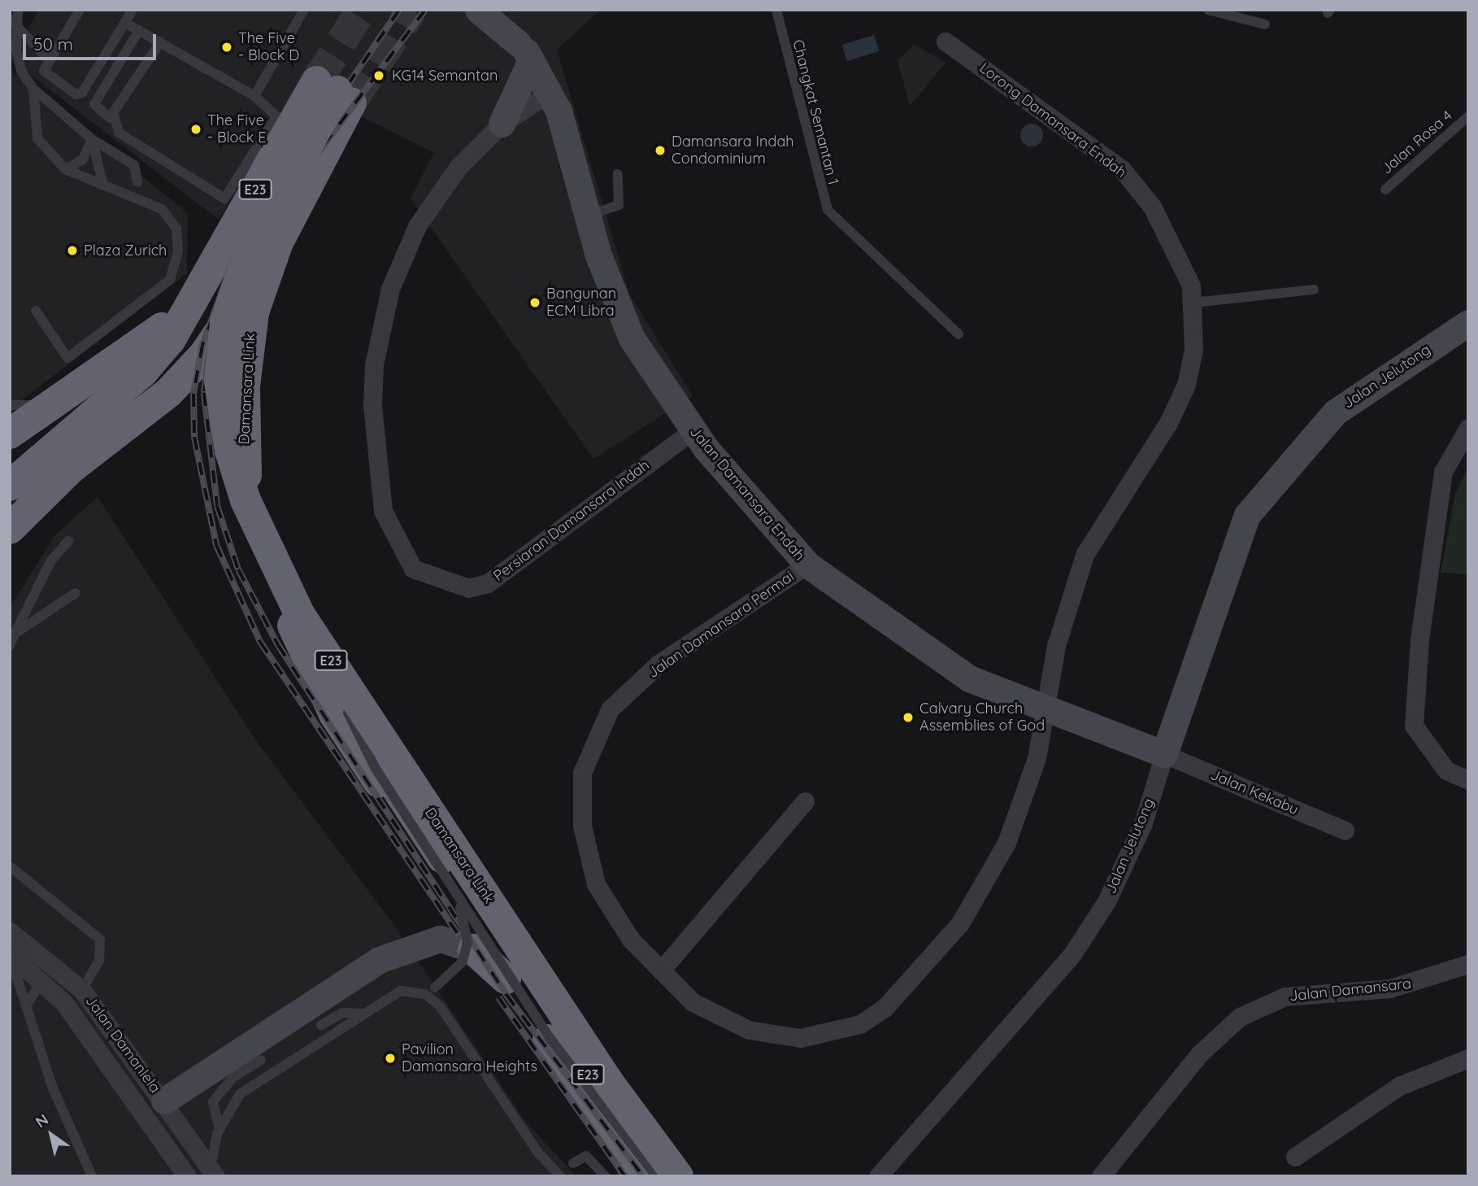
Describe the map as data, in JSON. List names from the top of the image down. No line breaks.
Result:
{"streets":{"highway":["E23","Damansara Link"],"street":["Lorong Damansara Endah","Jalan Jelutong","Jalan Damansara Endah","Persiaran Damansara Indah","Jalan Damansara Permai","Jalan Kekabu","Jalan Damansara","Jalan Damanlela"],"lane":["Changkat Semantan 1","Jalan Rosa 4"]},"crossings":[["Lorong Damansara Endah","Jalan Damansara Endah"],["Lorong Damansara Endah","Jalan Damansara Permai"],["E23","Damansara Link"],["Jalan Jelutong","Jalan Damansara Endah"],["Jalan Jelutong","Jalan Kekabu"],["Jalan Damansara Endah","Persiaran Damansara Indah"],["Jalan Damansara Endah","Jalan Damansara Permai"],["Jalan Damansara Endah","Jalan Kekabu"]],"places":["The Five - Block D","KG14 Semantan","The Five - Block E","Damansara Indah Condominium","Plaza Zurich","Bangunan ECM Libra","Calvary Church Assemblies of God","Pavilion Damansara Heights"],"scale_bar":"50 m","north":"top left"}
